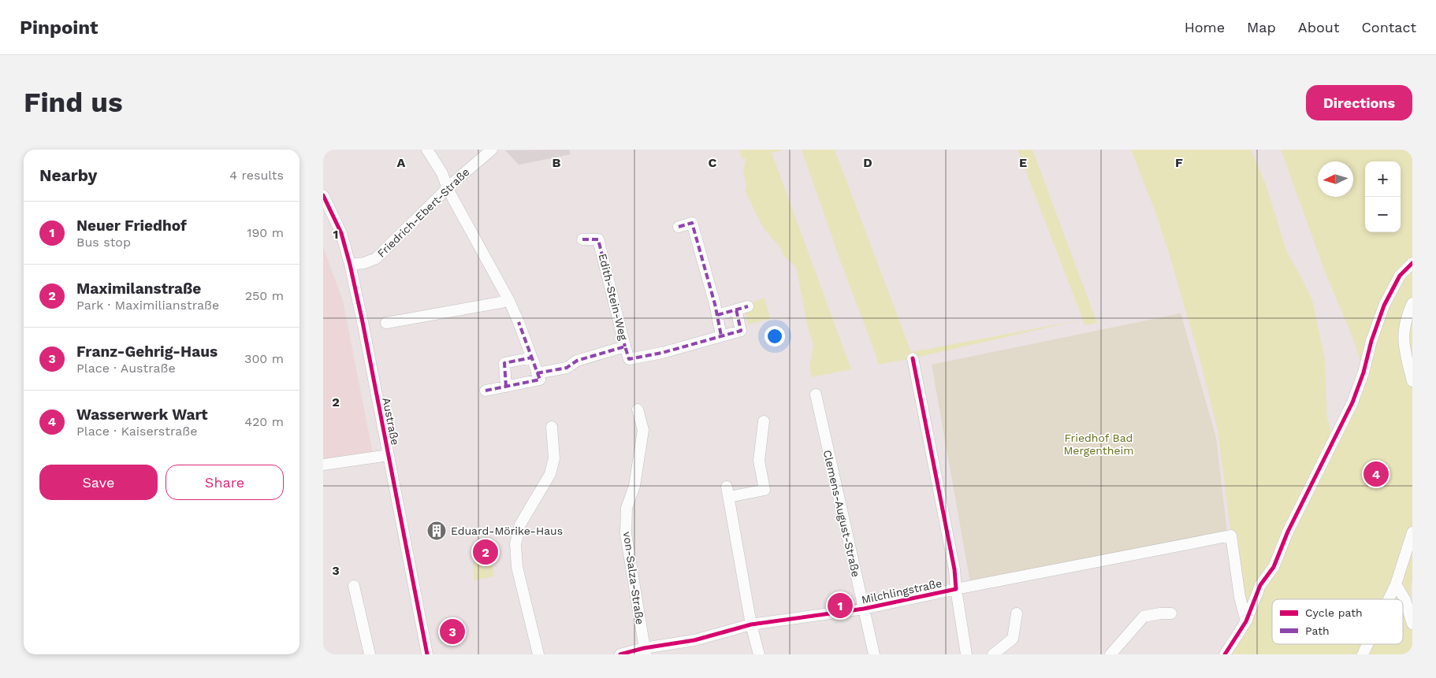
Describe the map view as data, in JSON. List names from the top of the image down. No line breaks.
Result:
{"streets":{"street":["Friedrich-Ebert-Straße","Edith-Stein-Weg","Austraße","Clemens-August-Straße","von-Salza-Straße","Milchlingstraße"]},"crossings":[["Friedrich-Ebert-Straße","Austraße"],["Clemens-August-Straße","Milchlingstraße"],["von-Salza-Straße","Milchlingstraße"]],"parks":["Friedhof Bad Mergentheim"],"places":{"building":["Eduard-Mörike-Haus"]},"legend":["Cycle path","Path"],"north":"left","page":{"header":"Pinpoint","nav":["Home","Map","About","Contact"],"buttons":["Directions",["Save","Share"]],"title":"Find us","heading":["Nearby","4 results"],"map_buttons":["+","−"],"list":[{"mark":"1","name":"Neuer Friedhof","note":"Bus stop","value":"190 m"},{"mark":"2","name":"Maximilanstraße","note":"Park · Maximilianstraße","value":"250 m"},{"mark":"3","name":"Franz-Gehrig-Haus","note":"Place · Austraße","value":"300 m"},{"mark":"4","name":"Wasserwerk Wart","note":"Place · Kaiserstraße","value":"420 m"}],"pins":["4","2","1","3"]},"grid":{"columns":["A","B","C","D","E","F"],"rows":["1","2","3"]}}
